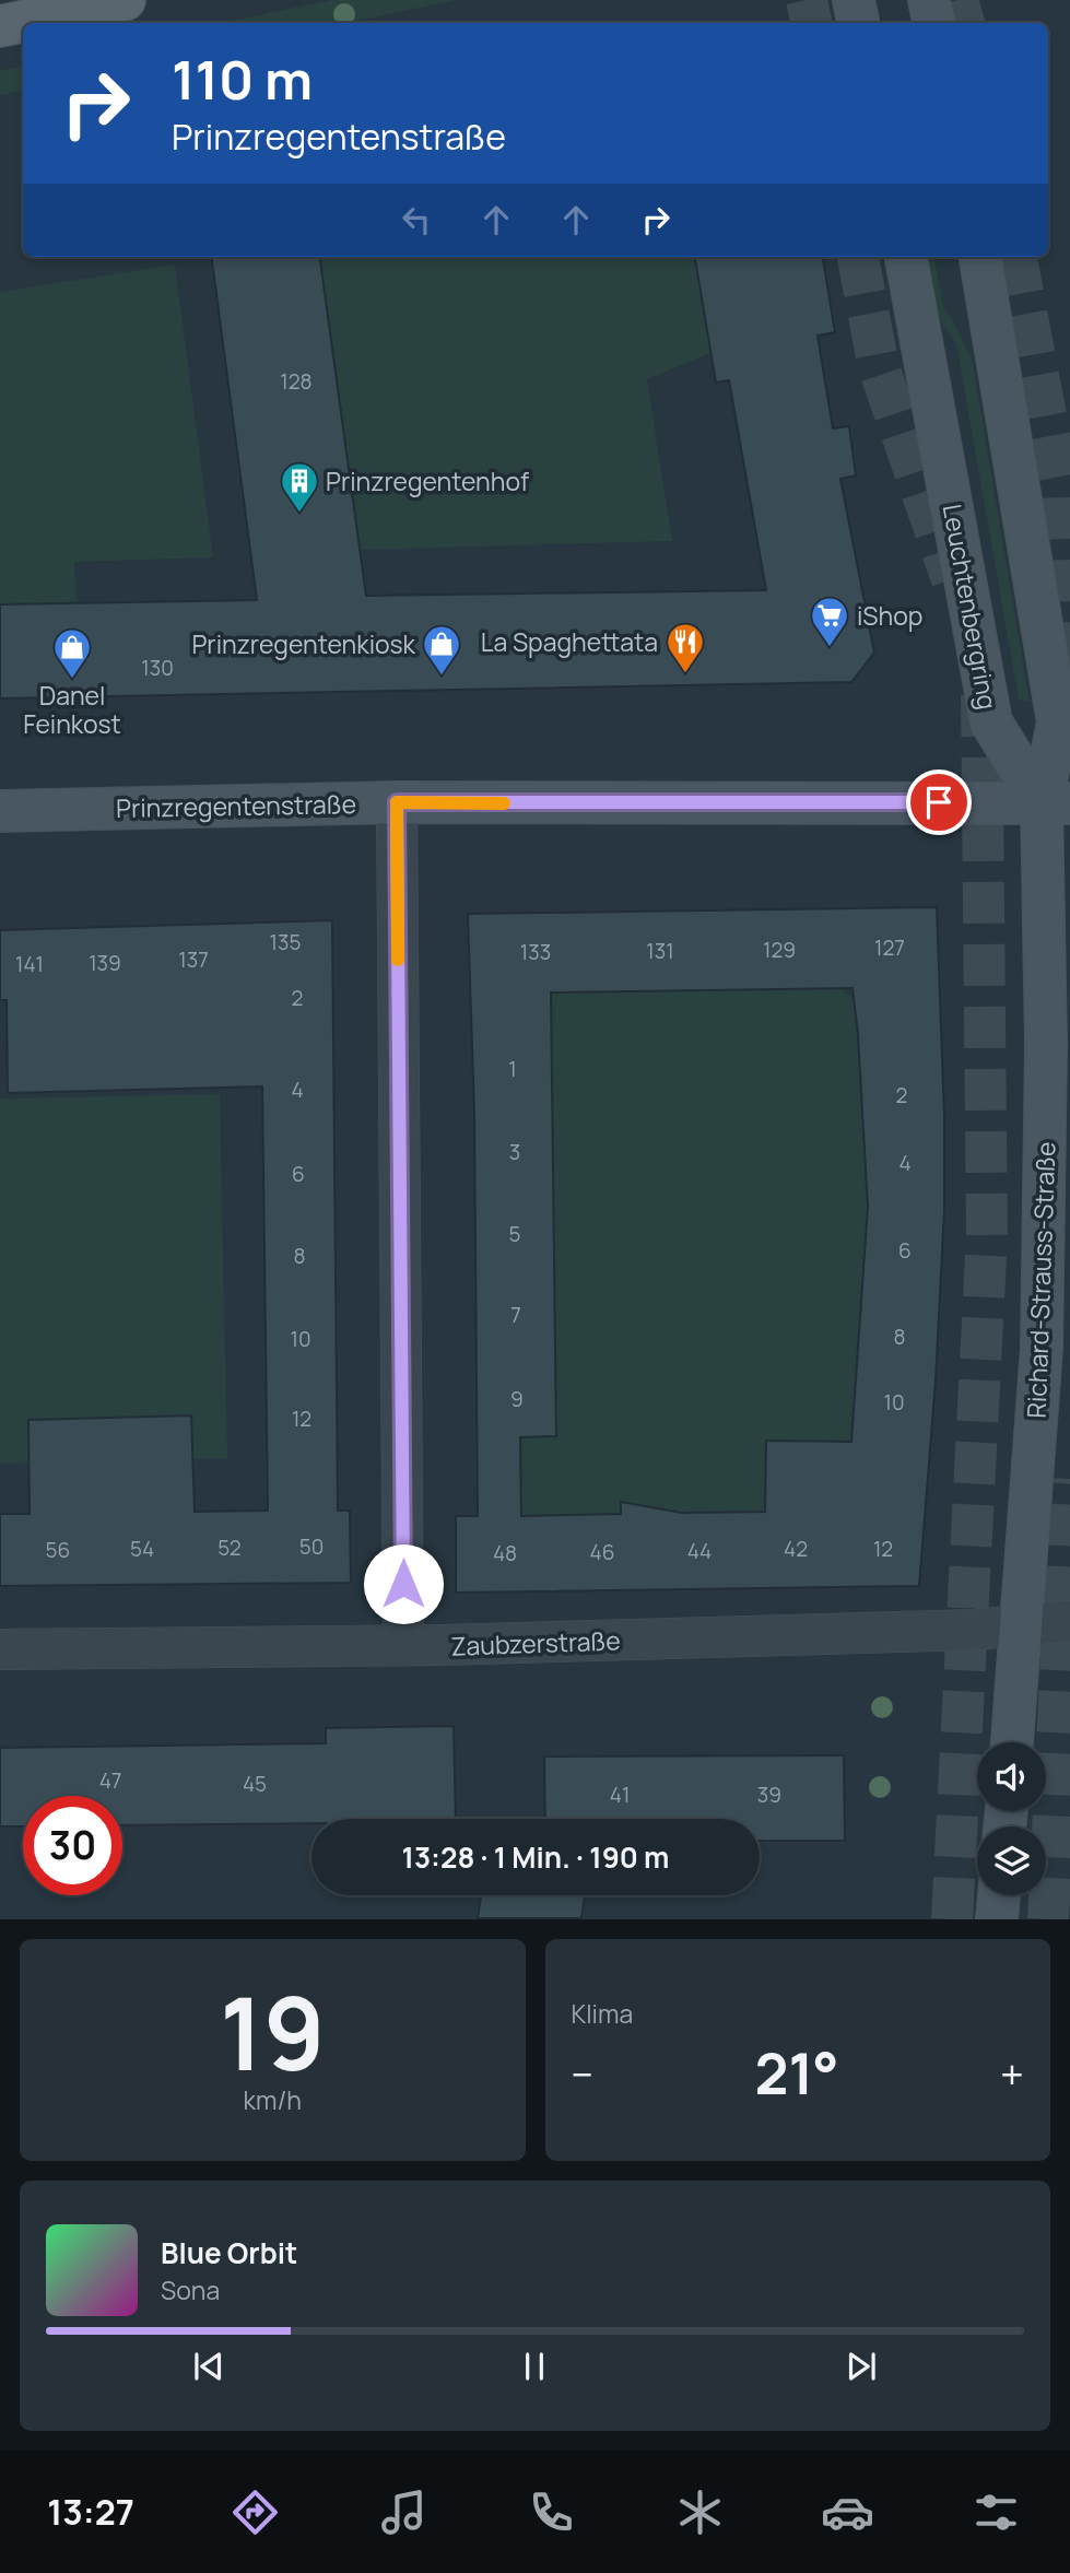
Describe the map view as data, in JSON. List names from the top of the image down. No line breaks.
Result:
{"streets":{"main road":["Leuchtenbergring","Prinzregentenstraße","Richard-Strauss-Straße"],"street":["Zaubzerstraße"]},"crossings":[["Leuchtenbergring","Prinzregentenstraße"],["Leuchtenbergring","Richard-Strauss-Straße"],["Prinzregentenstraße","Richard-Strauss-Straße"],["Richard-Strauss-Straße","Zaubzerstraße"]],"places":{"building":["Prinzregentenhof"],"supermarket":["iShop"],"restaurant":["La Spaghettata"],"shop":["Prinzregentenkiosk","Danel Feinkost"]},"house_numbers":["128","130","135","127","129","131","133","137","139","141","2","1","4","2","3","4","6","5","6","8","7","8","10","9","10","12","50","52","54","42","12","56","44","46","48","47","45","41","39"],"page":{"turn":["110 m","Prinzregentenstraße"],"limit":"30","trip":"13:28 · 1 Min. · 190 m","tile":[["19","km/h"],"Klima"],"heat":["−","21°","+"],"song":["Blue Orbit","Sona"],"tabs":"13:27"}}
